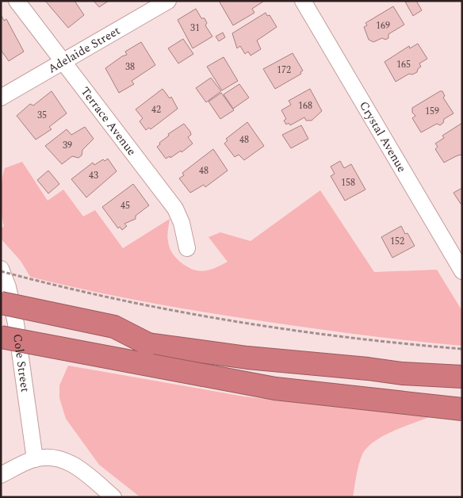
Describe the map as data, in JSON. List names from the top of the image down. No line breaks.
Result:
{"streets":{"street":["Adelaide Street","Terrace Avenue","Crystal Avenue","Cole Street"]},"crossings":[["Adelaide Street","Terrace Avenue"]],"house_numbers":["169","31","165","38","172","168","42","159","35","48","39","48","43","158","45","152"]}
